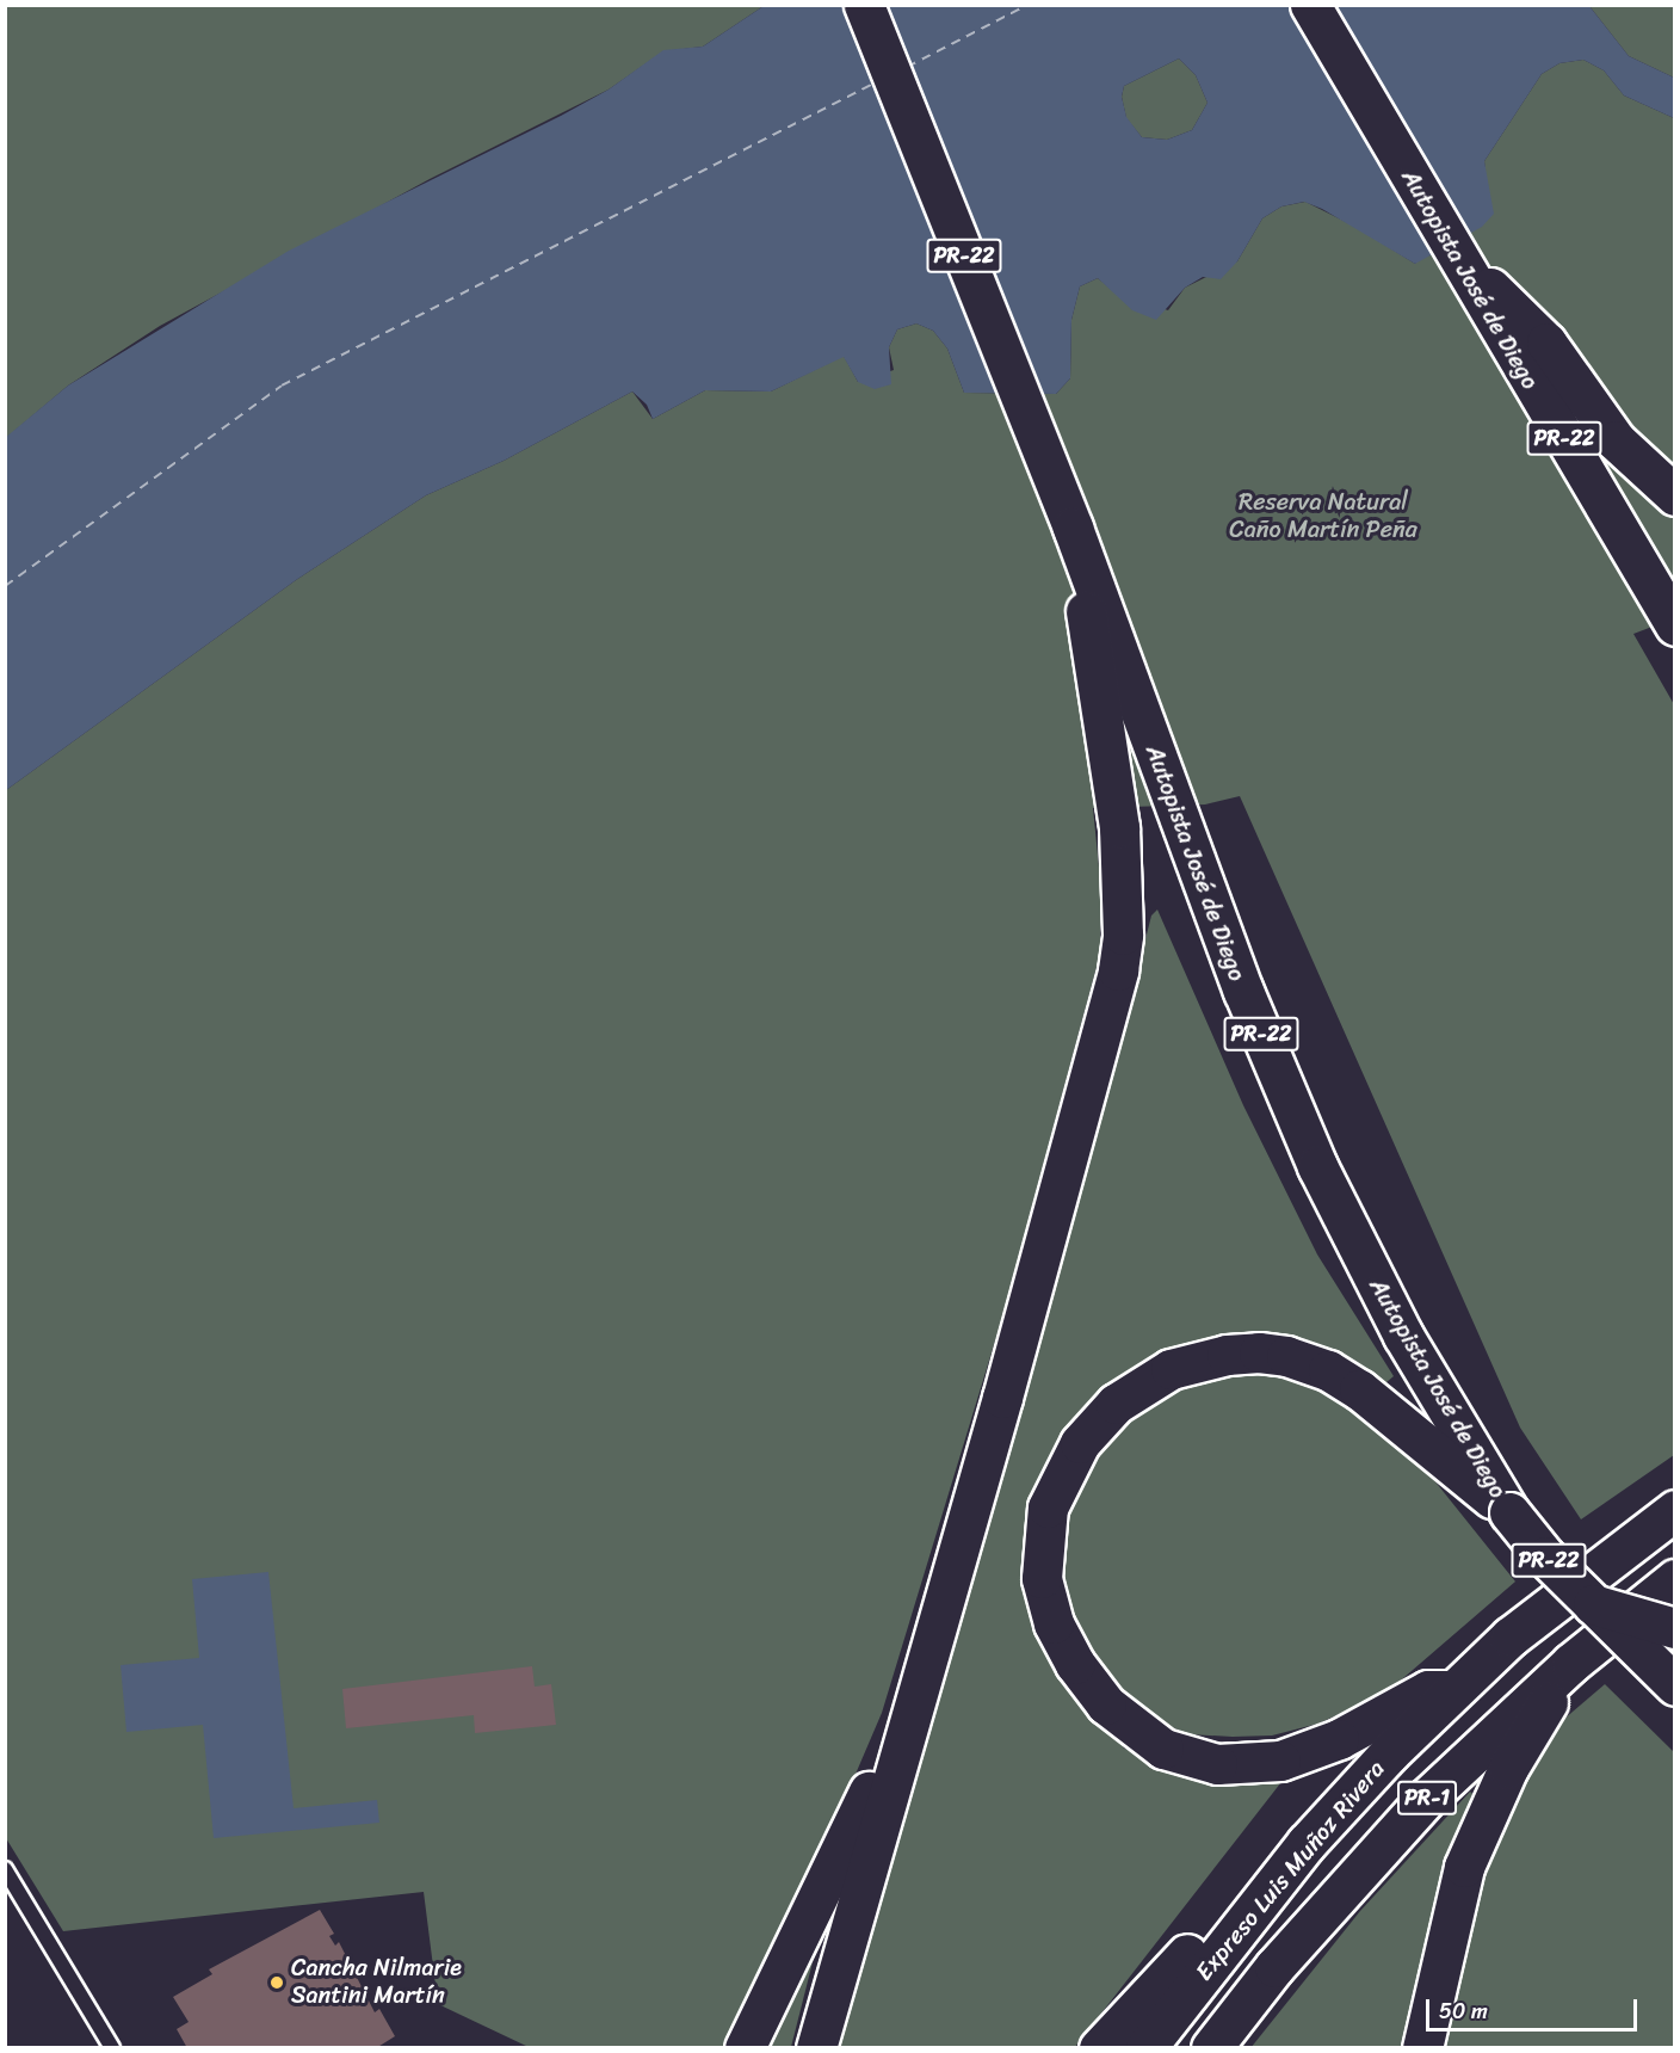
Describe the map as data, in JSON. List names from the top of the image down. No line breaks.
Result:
{"streets":{"highway":["PR-22","Autopista José de Diego","PR-1","Expreso Luis Muñoz Rivera"]},"parks":["Reserva Natural Caño Martín Peña"],"places":["Cancha Nilmarie Santini Martín"],"scale_bar":"50 m"}
